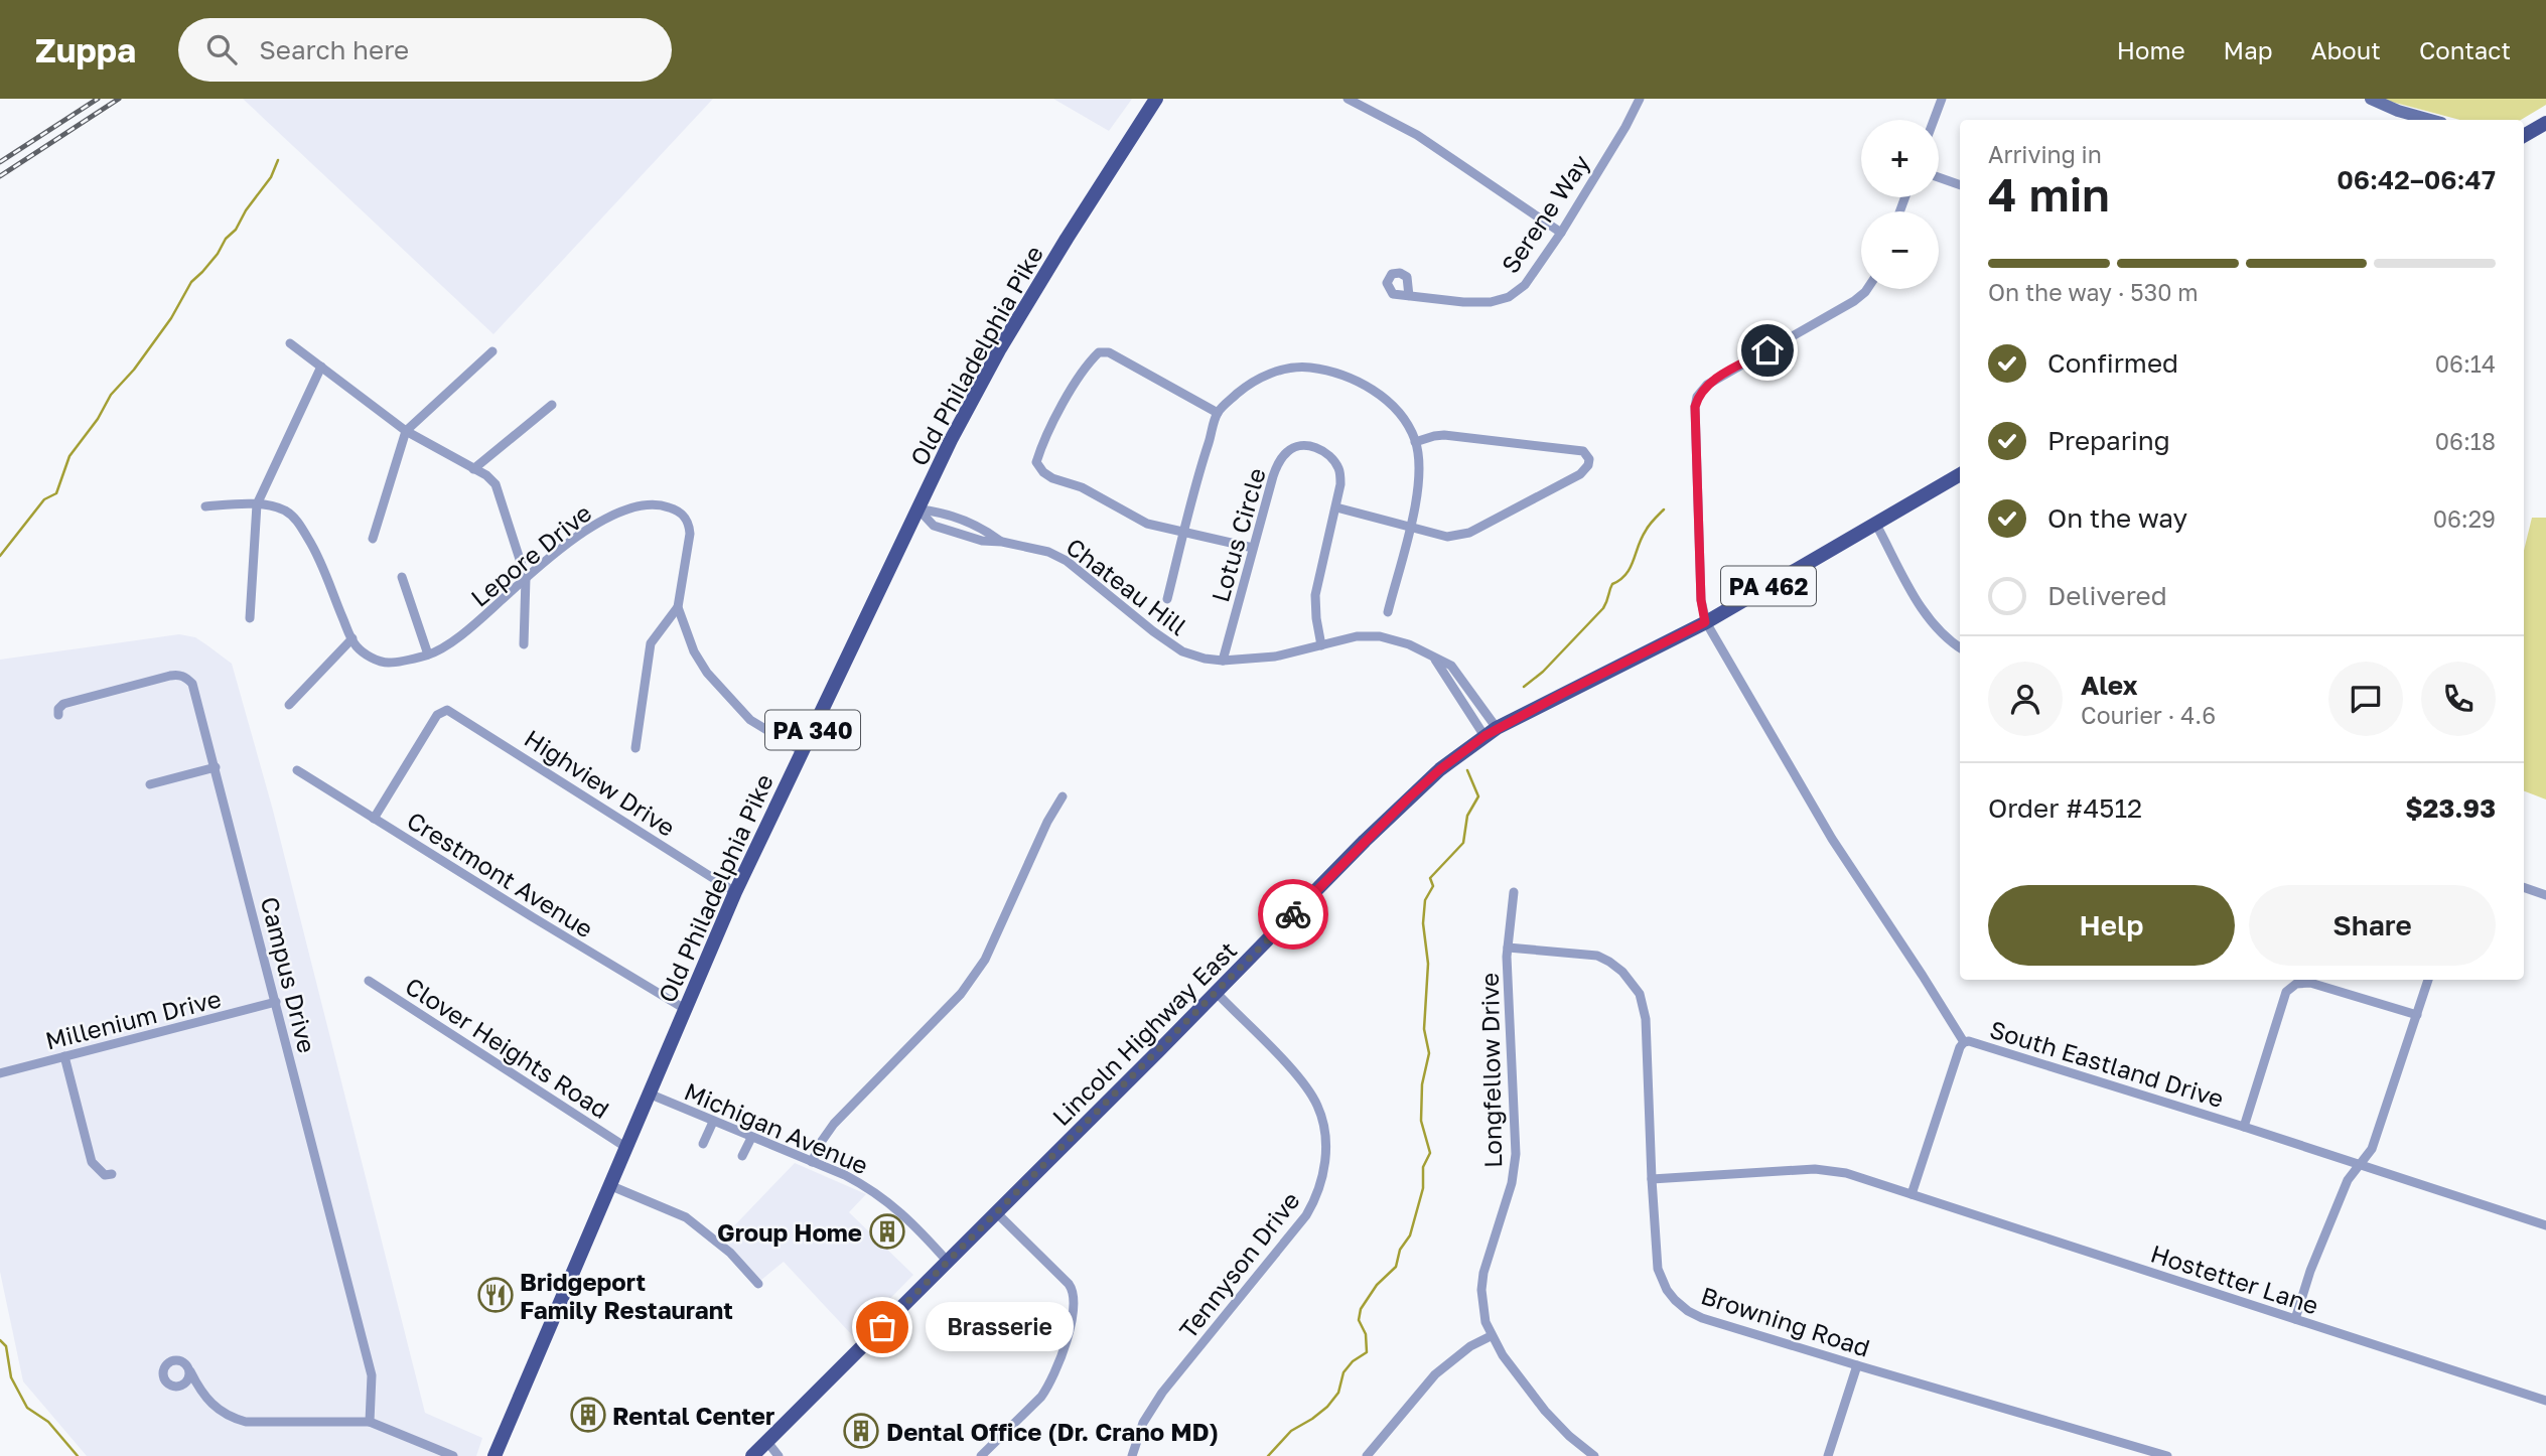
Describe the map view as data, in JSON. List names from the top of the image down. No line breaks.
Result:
{"streets":{"main road":["Old Philadelphia Pike","PA 462","PA 340","Lincoln Highway East"],"street":["Serene Way","Lotus Circle","Lepore Drive","Chateau Hill","Highview Drive","Crestmont Avenue","Campus Drive","Millenium Drive","Clover Heights Road","South Eastland Drive","Longfellow Drive","Michigan Avenue","Tennyson Drive","Hostetter Lane","Browning Road"]},"crossings":[["Old Philadelphia Pike","Chateau Hill"],["Old Philadelphia Pike","Highview Drive"],["Old Philadelphia Pike","Crestmont Avenue"],["Old Philadelphia Pike","Clover Heights Road"],["Old Philadelphia Pike","Michigan Avenue"],["Lotus Circle","Chateau Hill"],["Chateau Hill","Lincoln Highway East"],["Highview Drive","Crestmont Avenue"],["Campus Drive","Millenium Drive"],["Lincoln Highway East","South Eastland Drive"],["Lincoln Highway East","Michigan Avenue"],["Lincoln Highway East","Tennyson Drive"],["Longfellow Drive","Browning Road"],["Hostetter Lane","Browning Road"]],"places":{"building":["Group Home","Rental Center","Dental Office (Dr. Crano MD)"],"restaurant":["Bridgeport Family Restaurant"],"other":["Brasserie"]},"page":{"header":"Zuppa","search":"Search here","nav":["Home","Map","About","Contact"],"map_buttons":["+","−"],"heading":["4 min","Arriving in","06:42–06:47"],"panel":["Alex","Courier · 4.6","Order #4512","$23.93"],"bar":"On the way · 530 m","list":[["Confirmed","06:14"],["Preparing","06:18"],["On the way","06:29"],"Delivered"],"buttons":["Help","Share"],"bubble":"Brasserie"}}
